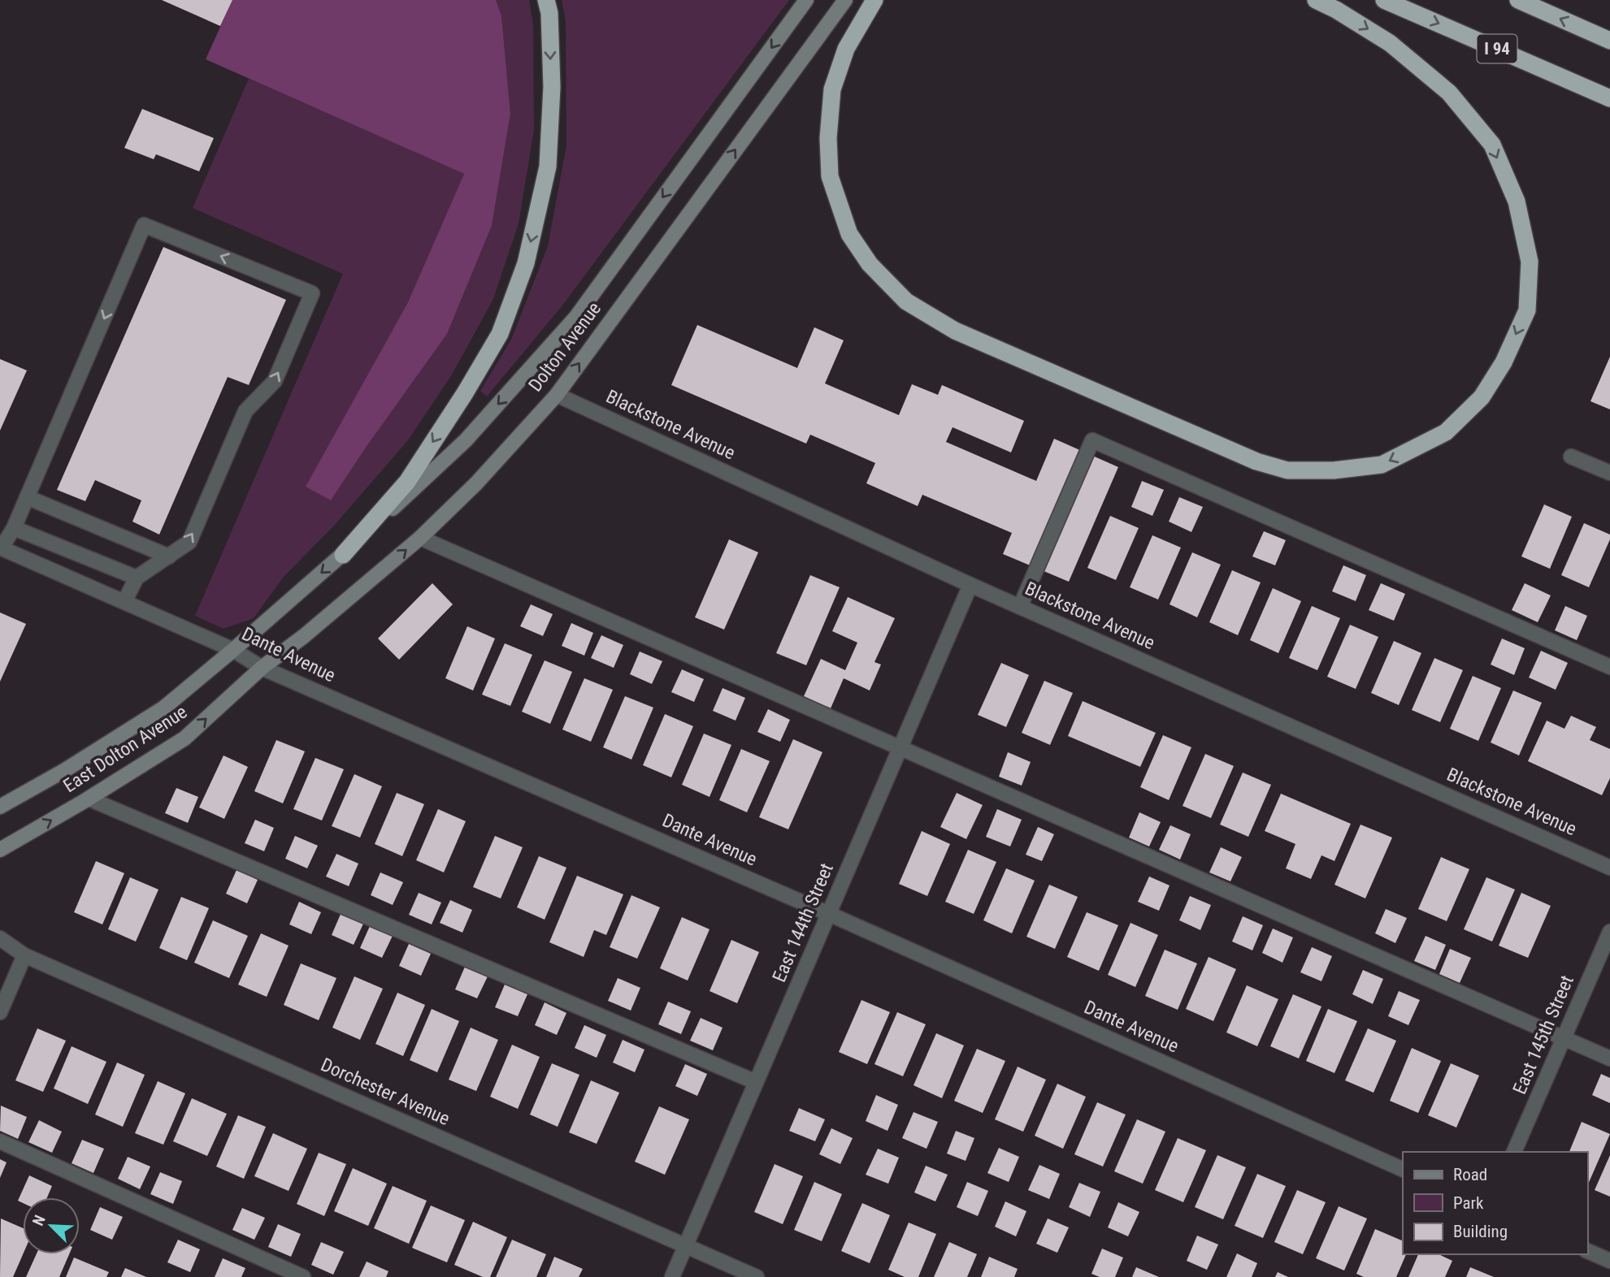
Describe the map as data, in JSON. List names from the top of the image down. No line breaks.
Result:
{"streets":{"highway":["I 94"],"street":["Dolton Avenue","Blackstone Avenue","Dante Avenue","East Dolton Avenue","East 144th Street","East 145th Street","Dorchester Avenue"]},"crossings":[["Dolton Avenue","Blackstone Avenue"],["Dolton Avenue","Dante Avenue"],["Dolton Avenue","East Dolton Avenue"],["Blackstone Avenue","East 144th Street"],["Dante Avenue","East Dolton Avenue"],["Dante Avenue","East 144th Street"],["East 144th Street","Dorchester Avenue"]],"legend":["Road","Park","Building"],"north":"top left"}
